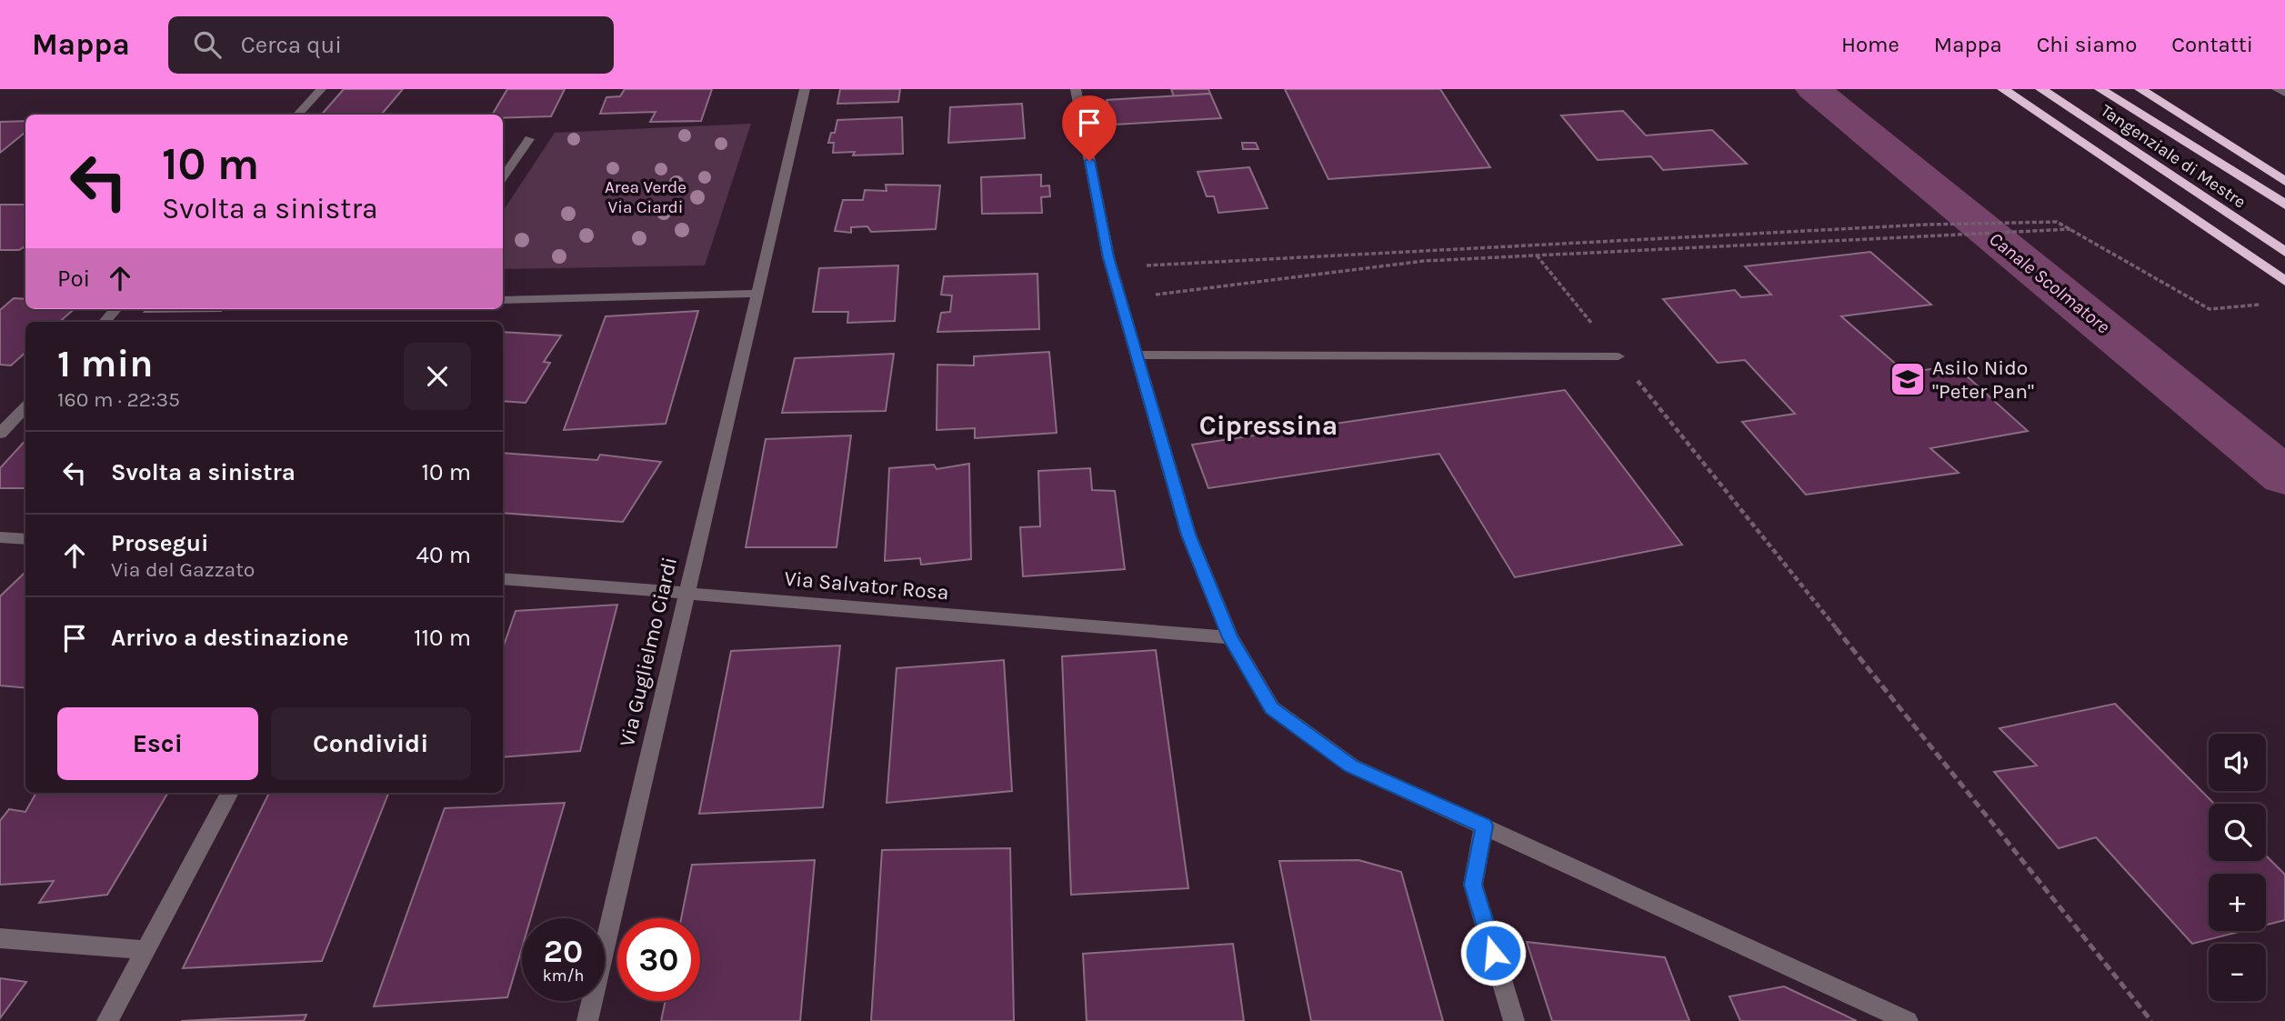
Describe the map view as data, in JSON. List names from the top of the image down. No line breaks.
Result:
{"streets":{"highway":["Tangenziale di Mestre"],"street":["Via Salvator Rosa","Via Guglielmo Ciardi"]},"crossings":[["Via Salvator Rosa","Via Guglielmo Ciardi"]],"districts":["Cipressina"],"water":["Canale Scolmatore"],"parks":["Area Verde Via Ciardi"],"places":{"school or university":["Asilo Nido \"Peter Pan\""]},"page":{"header":"Mappa","search":"Cerca qui","nav":["Home","Mappa","Chi siamo","Contatti"],"turn":["10 m","Svolta a sinistra"],"then":"Poi","heading":["1 min","160 m · 22:35"],"list":[{"name":"Svolta a sinistra","value":"10 m"},{"name":"Prosegui","note":"Via del Gazzato","value":"40 m"},{"name":"Arrivo a destinazione","value":"110 m"}],"buttons":["Esci","Condividi"],"map_buttons":["+","−"],"speed":"20 km/h","limit":"30"}}
